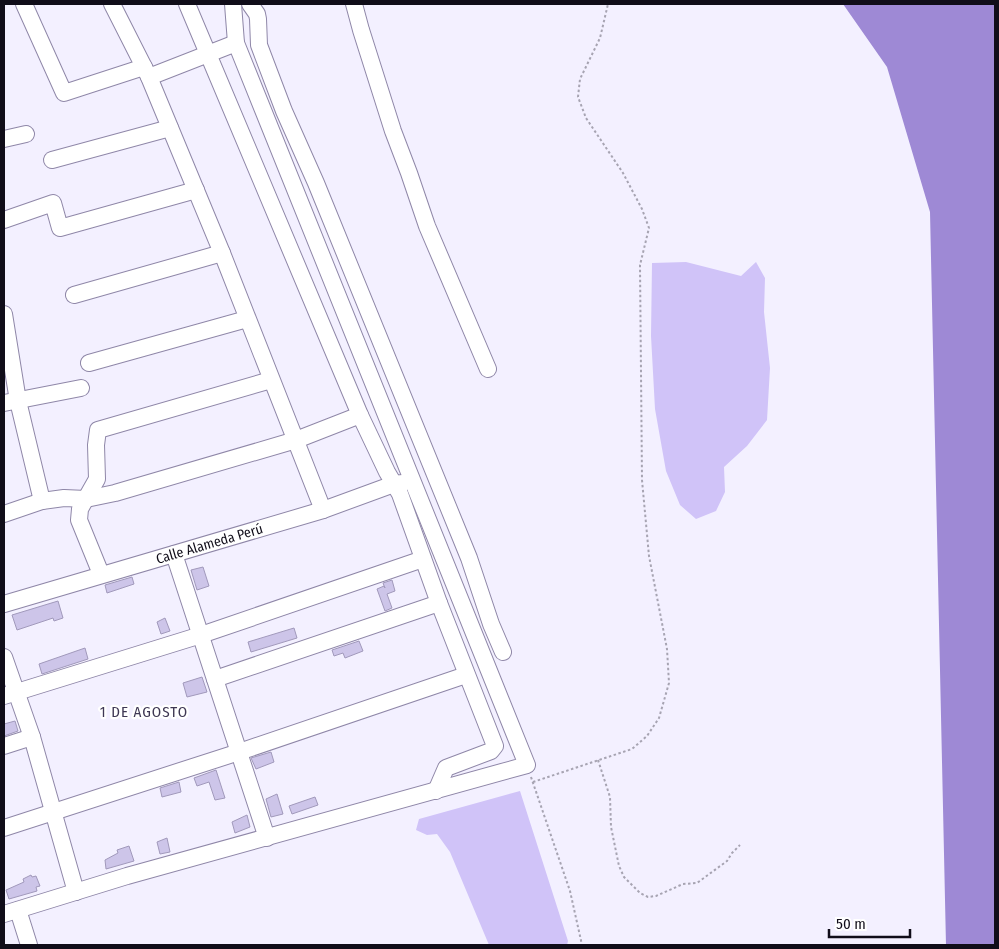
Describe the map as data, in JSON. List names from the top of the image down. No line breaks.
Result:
{"streets":{"street":["Calle Alameda Perú"]},"districts":["1 DE AGOSTO"],"scale_bar":"50 m"}
